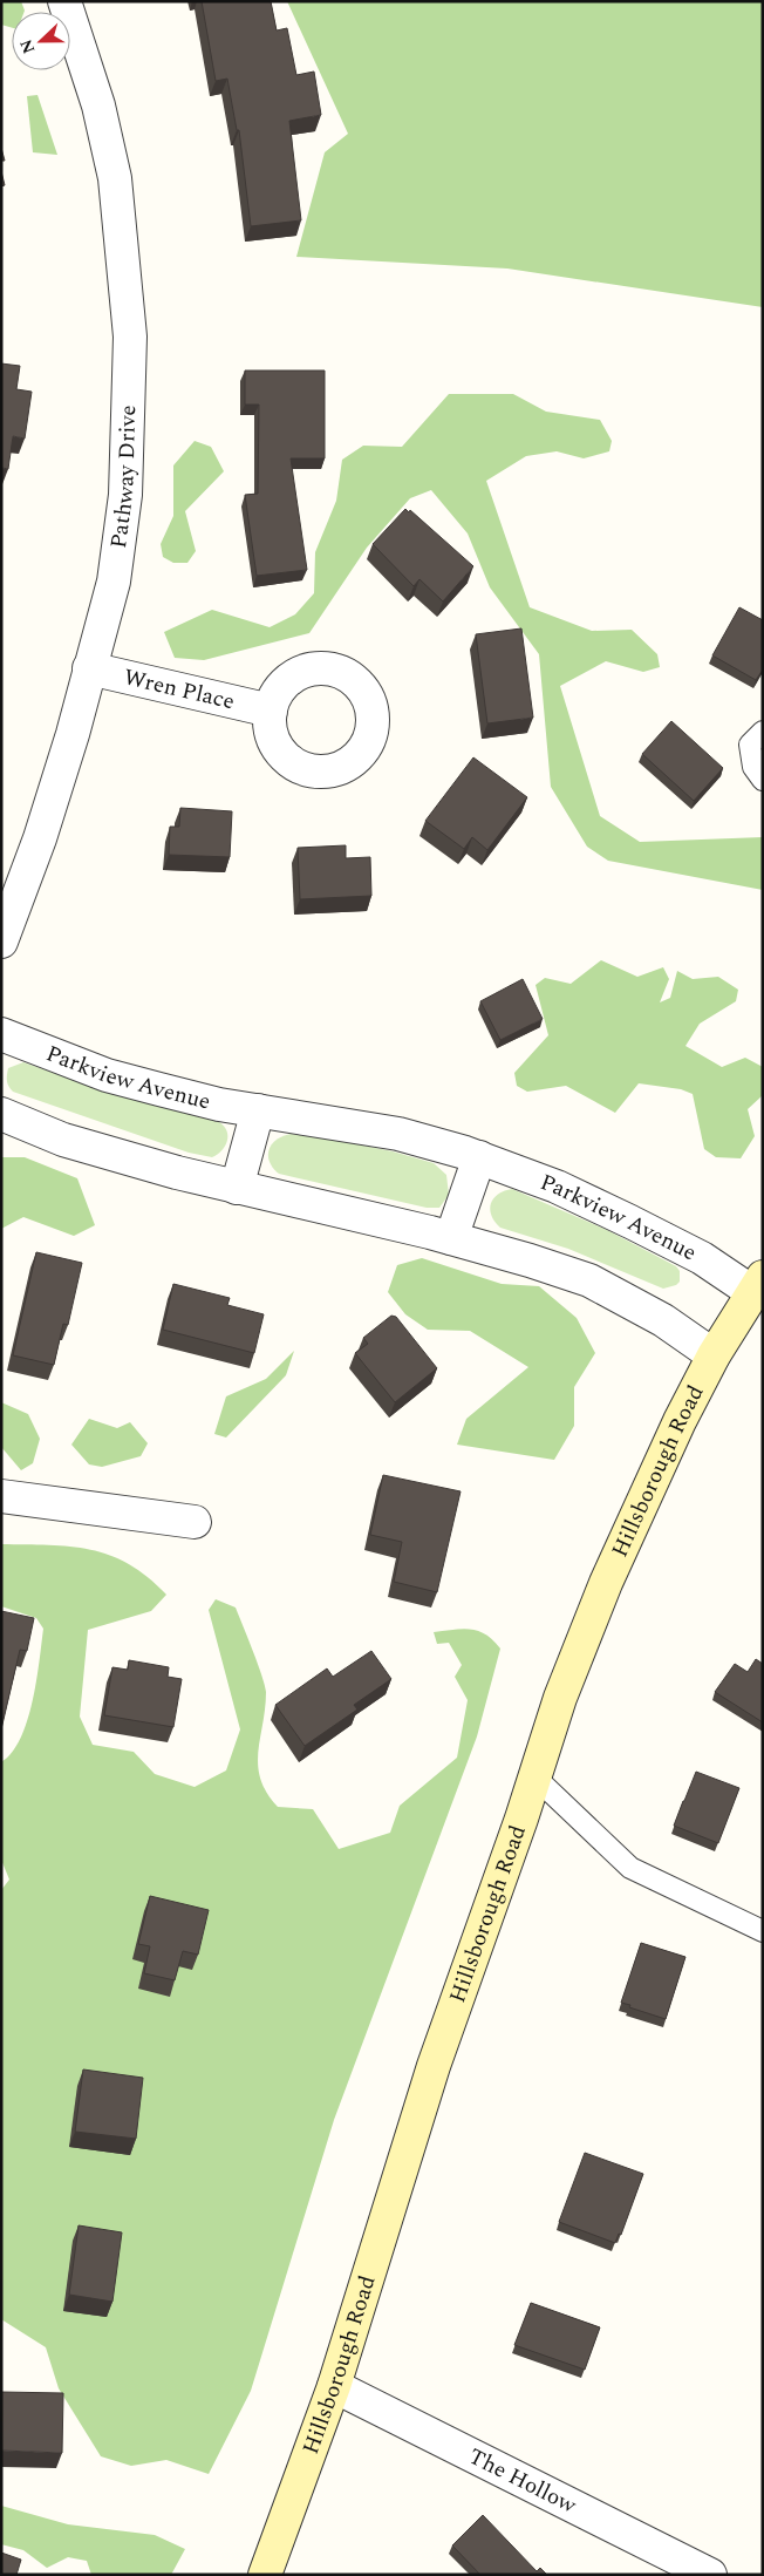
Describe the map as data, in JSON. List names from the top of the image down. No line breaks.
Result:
{"streets":{"main road":["Hillsborough Road"],"street":["Pathway Drive","Wren Place","Parkview Avenue","The Hollow"]},"crossings":[["Pathway Drive","Wren Place"],["Parkview Avenue","Hillsborough Road"],["Hillsborough Road","The Hollow"]],"north":"left"}
